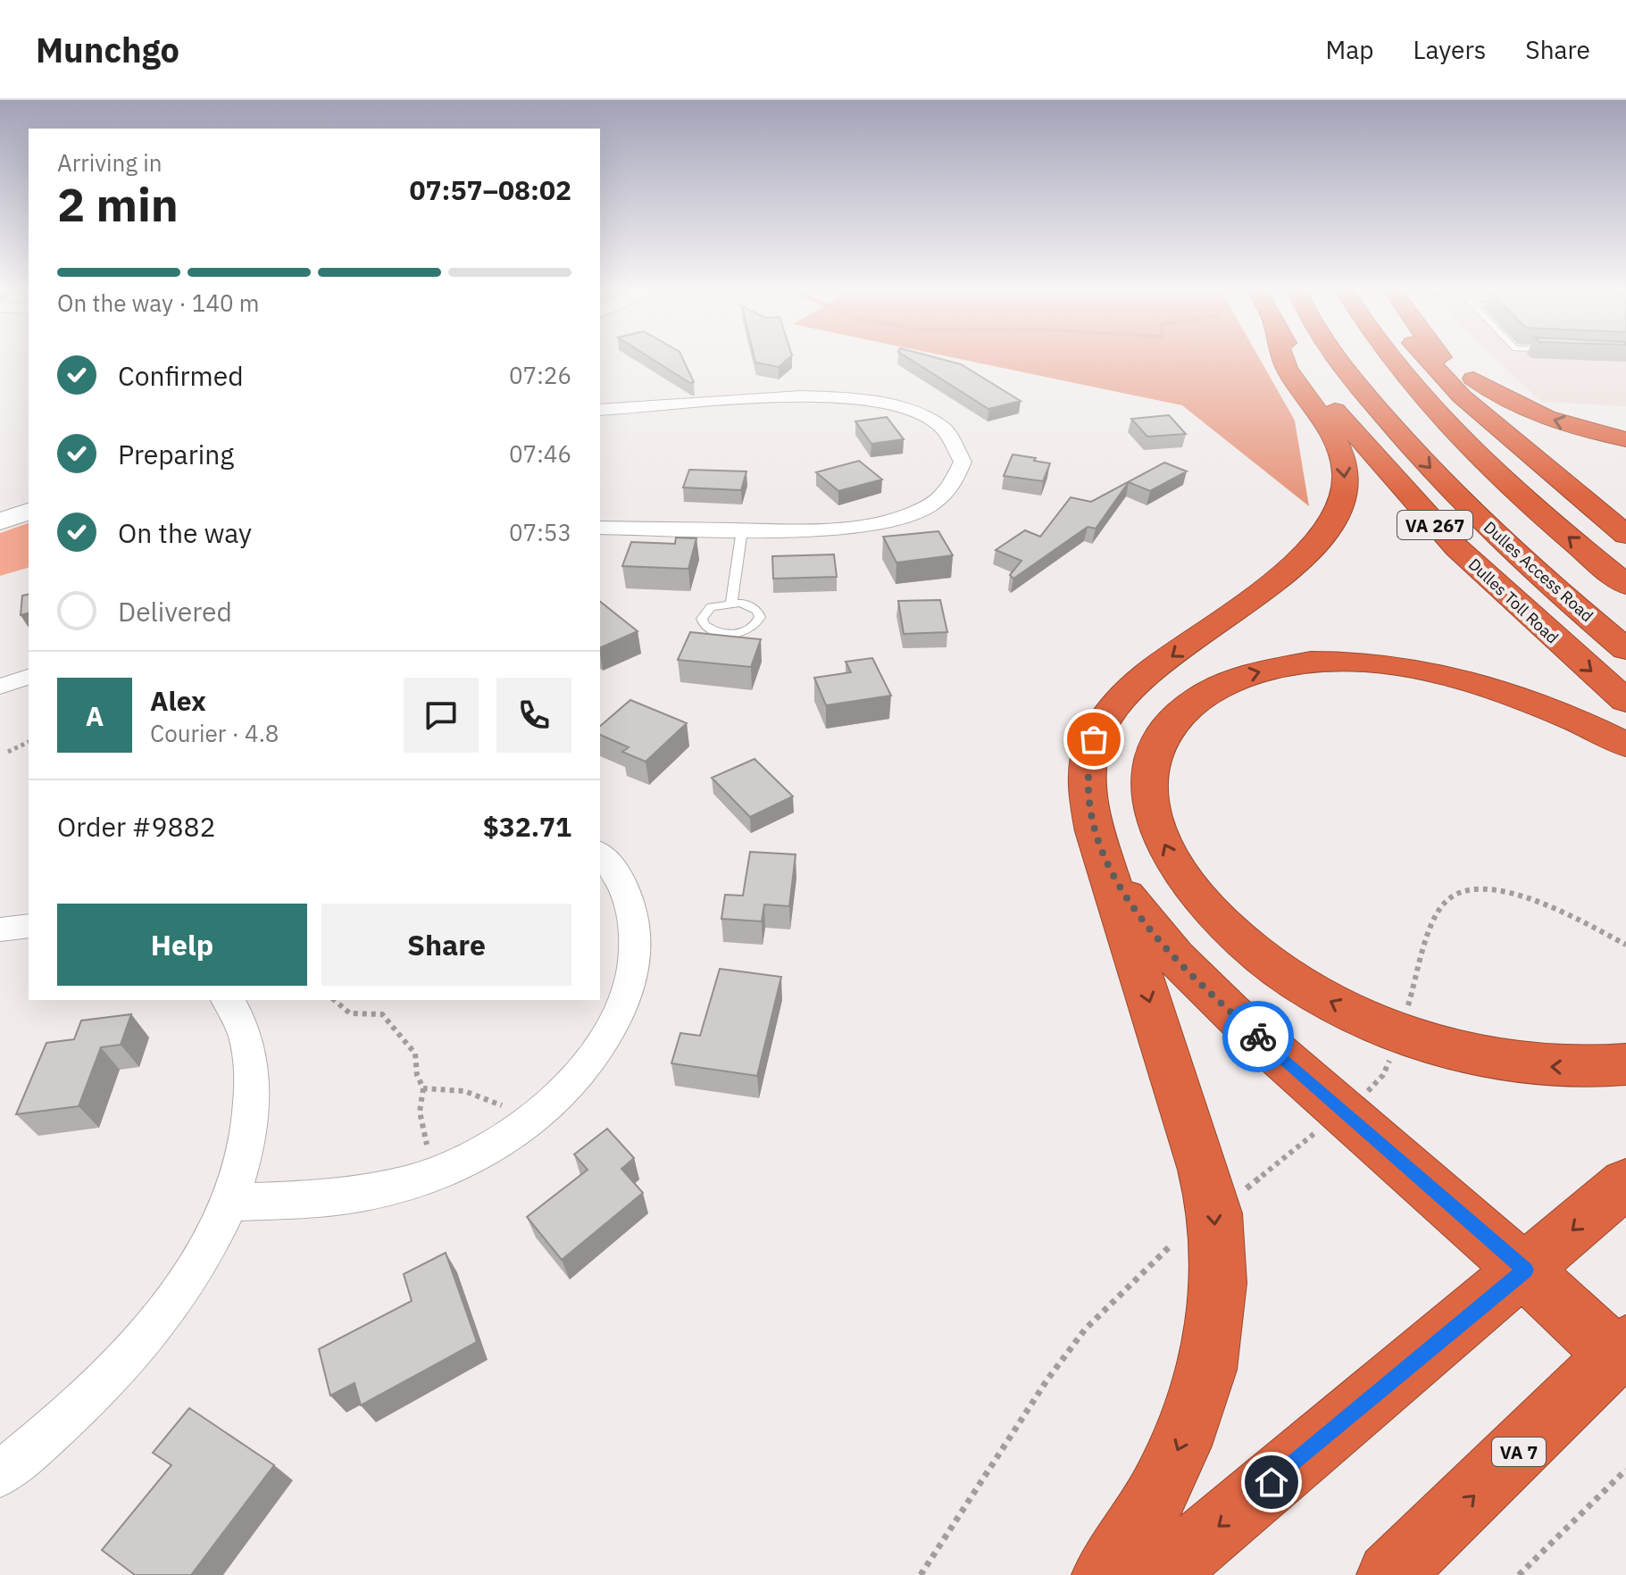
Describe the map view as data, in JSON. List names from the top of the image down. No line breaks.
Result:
{"streets":{"highway":["VA 267","Dulles Access Road","Dulles Toll Road","VA 7"]},"page":{"header":"Munchgo","nav":["Map","Layers","Share"],"heading":["2 min","Arriving in","07:57–08:02"],"panel":["Alex","Courier · 4.8","Order #9882","$32.71"],"bar":"On the way · 140 m","list":[["Confirmed","07:26"],["Preparing","07:46"],["On the way","07:53"],"Delivered"],"round":"A","buttons":["Help","Share"]}}
